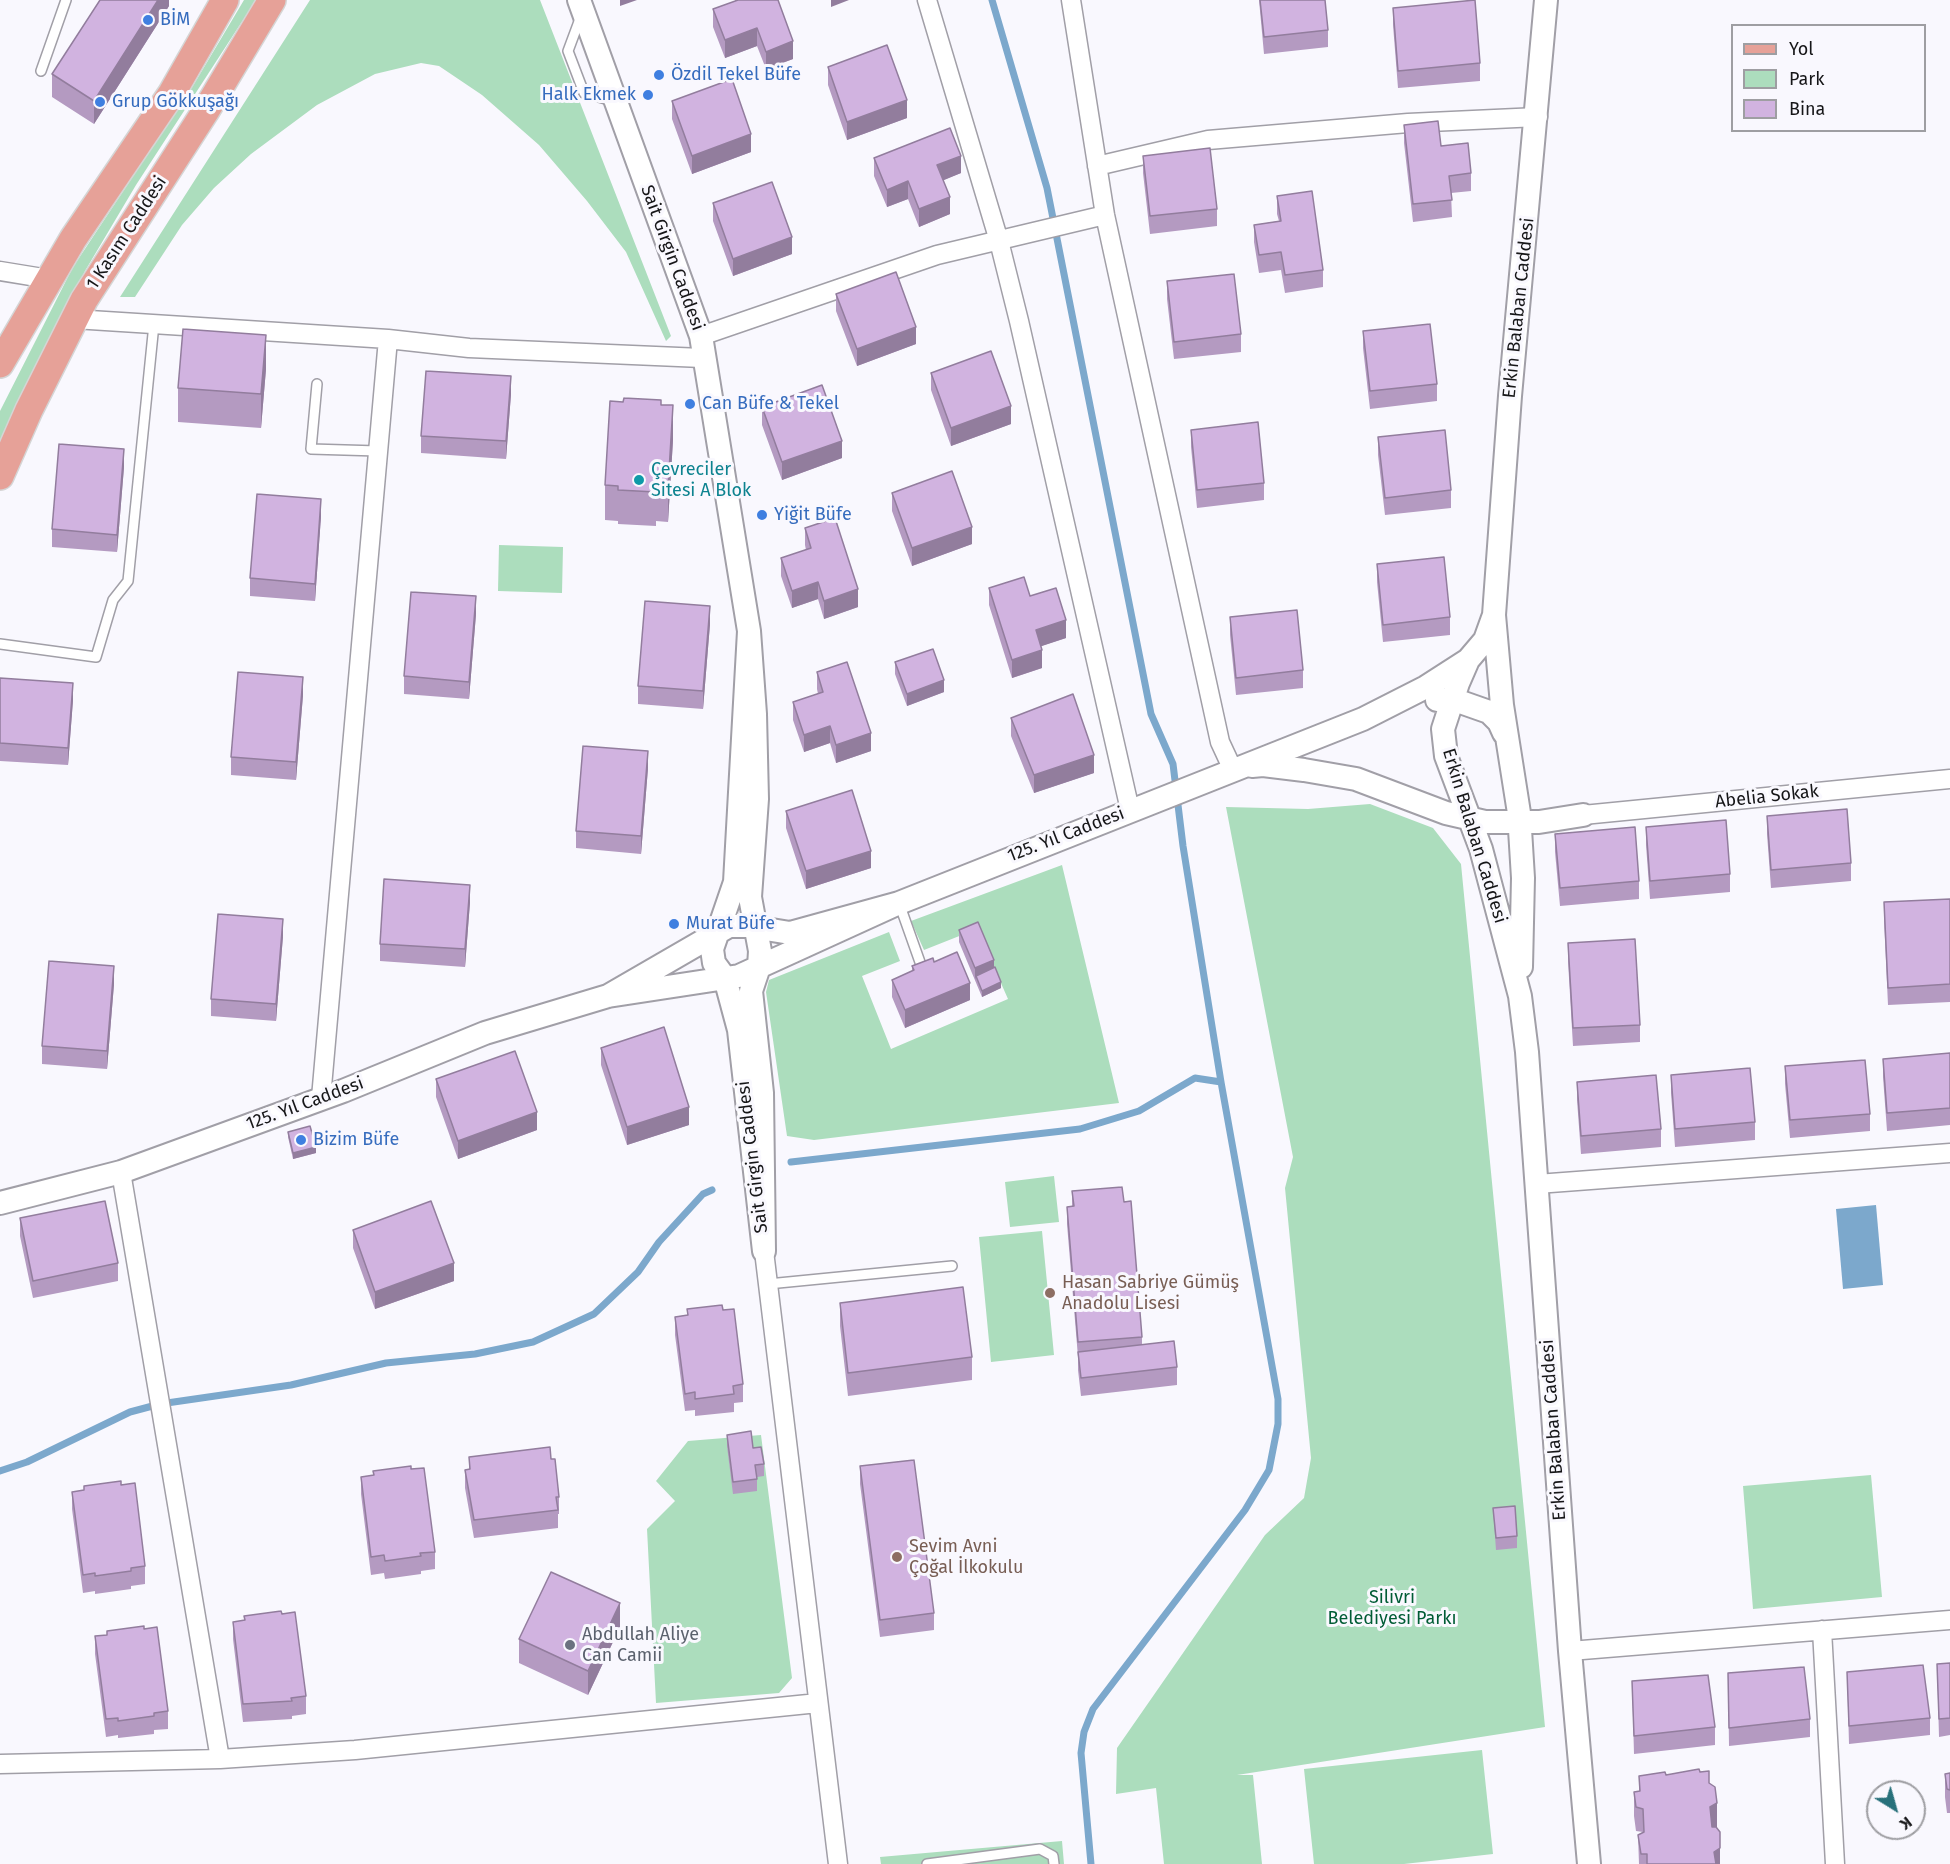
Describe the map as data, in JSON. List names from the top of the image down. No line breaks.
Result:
{"streets":{"main road":["1 Kasım Caddesi"],"street":["Sait Girgin Caddesi","Erkin Balaban Caddesi","Abelia Sokak","125. Yıl Caddesi"]},"crossings":[["Sait Girgin Caddesi","125. Yıl Caddesi"]],"parks":["Silivri Belediyesi Parkı"],"places":["BİM","Özdil Tekel Büfe","Halk Ekmek","Grup Gökkuşağı","Can Büfe & Tekel","Çevreciler Sitesi A Blok","Yiğit Büfe","Murat Büfe","Bizim Büfe","Hasan Sabriye Gümüş Anadolu Lisesi","Sevim Avni Çoğal İlkokulu","Abdullah Aliye Can Camii"],"legend":["Yol","Park","Bina"],"north":"bottom right"}
